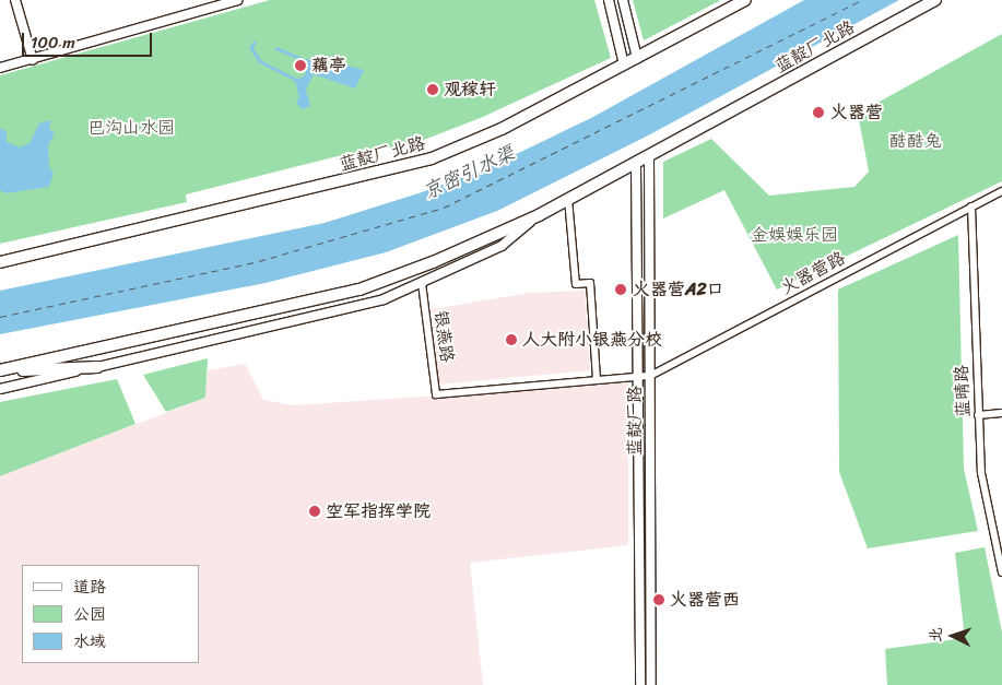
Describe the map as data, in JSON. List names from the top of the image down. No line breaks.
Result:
{"streets":{"highway":["蓝靛厂北路"],"street":["火器营路","银燕路","蓝晴路","蓝靛厂路"]},"crossings":[["蓝靛厂北路","银燕路"],["蓝靛厂北路","蓝靛厂路"],["火器营路","银燕路"],["火器营路","蓝晴路"],["火器营路","蓝靛厂路"]],"water":["京密引水渠"],"parks":["巴沟山水园","酷酷兔","金娱娱乐园"],"places":["藕亭","观稼轩","火器营","火器营A2口","人大附小银燕分校","空军指挥学院","火器营西"],"legend":["道路","公园","水域"],"scale_bar":"100 m","north":"left"}
